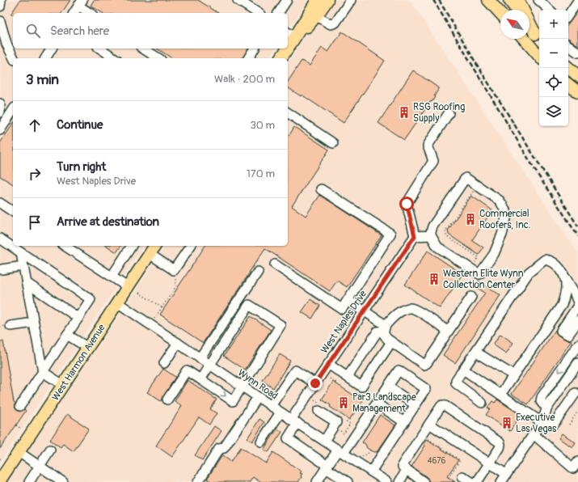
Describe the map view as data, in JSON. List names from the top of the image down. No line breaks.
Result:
{"streets":{"main road":["West Harmon Avenue"],"street":["West Naples Drive","Wynn Road"]},"crossings":[["West Naples Drive","Wynn Road"],["West Harmon Avenue","Wynn Road"]],"places":{"building":["RSG Roofing Supply","Commercial Roofers, Inc.","Western Elite Wynn Collection Center","Par3 Landscape Management","Executive Las Vegas"]},"house_numbers":["4676"],"north":"top left","page":{"map_buttons":["+","−"],"search":"Search here","heading":["3 min","Walk · 200 m"],"list":[["Continue","30 m"],["Turn right","West Naples Drive","170 m"],"Arrive at destination"]}}
